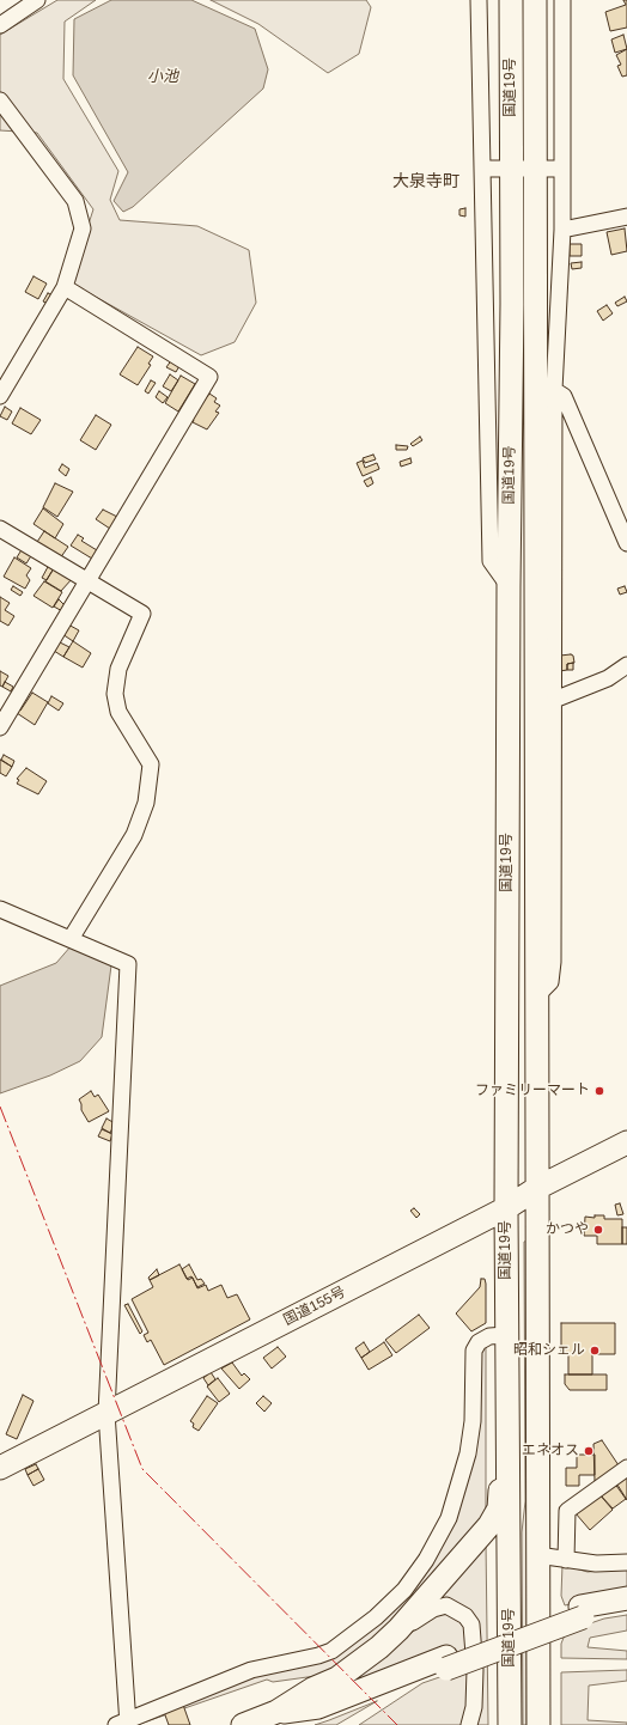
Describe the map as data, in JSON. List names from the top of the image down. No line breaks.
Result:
{"streets":{"highway":["国道19号","国道155号"]},"crossings":[["国道19号","国道155号"]],"districts":["大泉寺町"],"water":["小池"],"places":["ファミリーマート","かつや","昭和シェル","エネオス"]}
